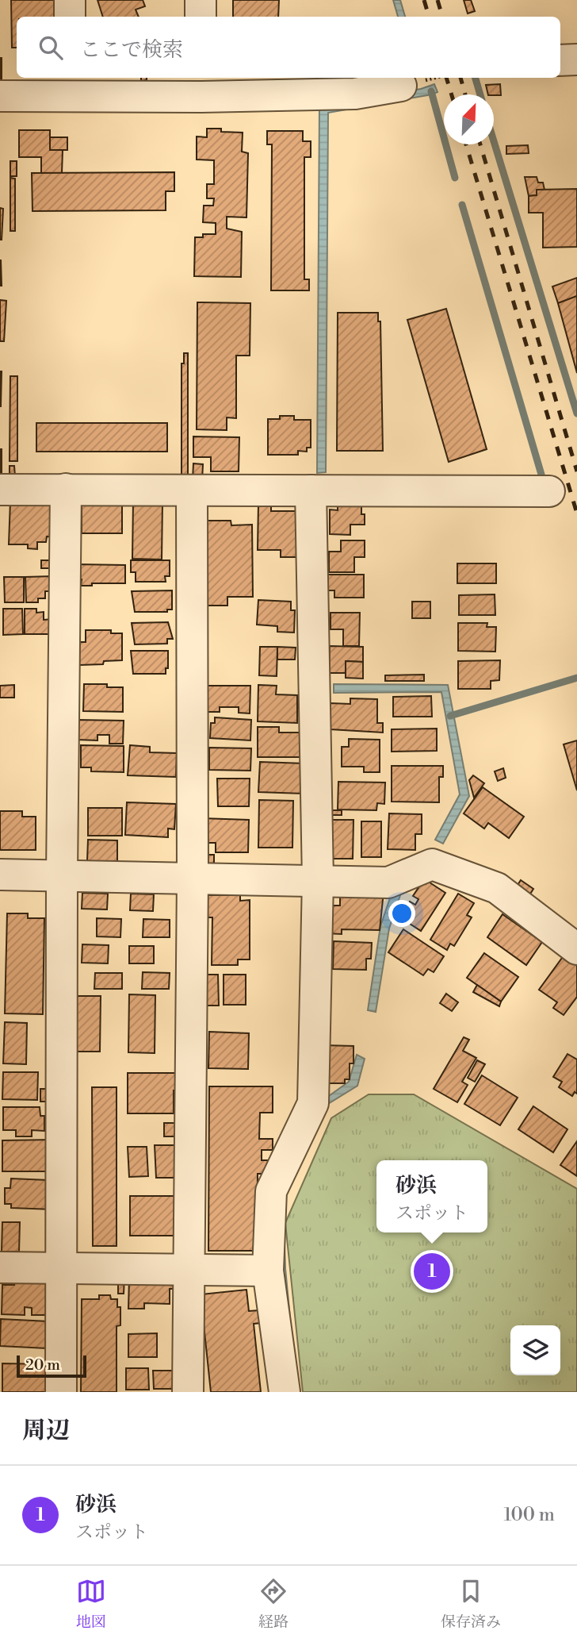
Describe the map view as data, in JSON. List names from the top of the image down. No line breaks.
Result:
{"scale_bar":"20 m","north":"top right","page":{"search":"ここで検索","popup":["砂浜","スポット"],"pins":"1","scale":"20 m","heading":"周辺","list":[{"mark":"1","name":"砂浜","note":"スポット","value":"100 m"}],"nav":["地図","経路","保存済み"]}}
